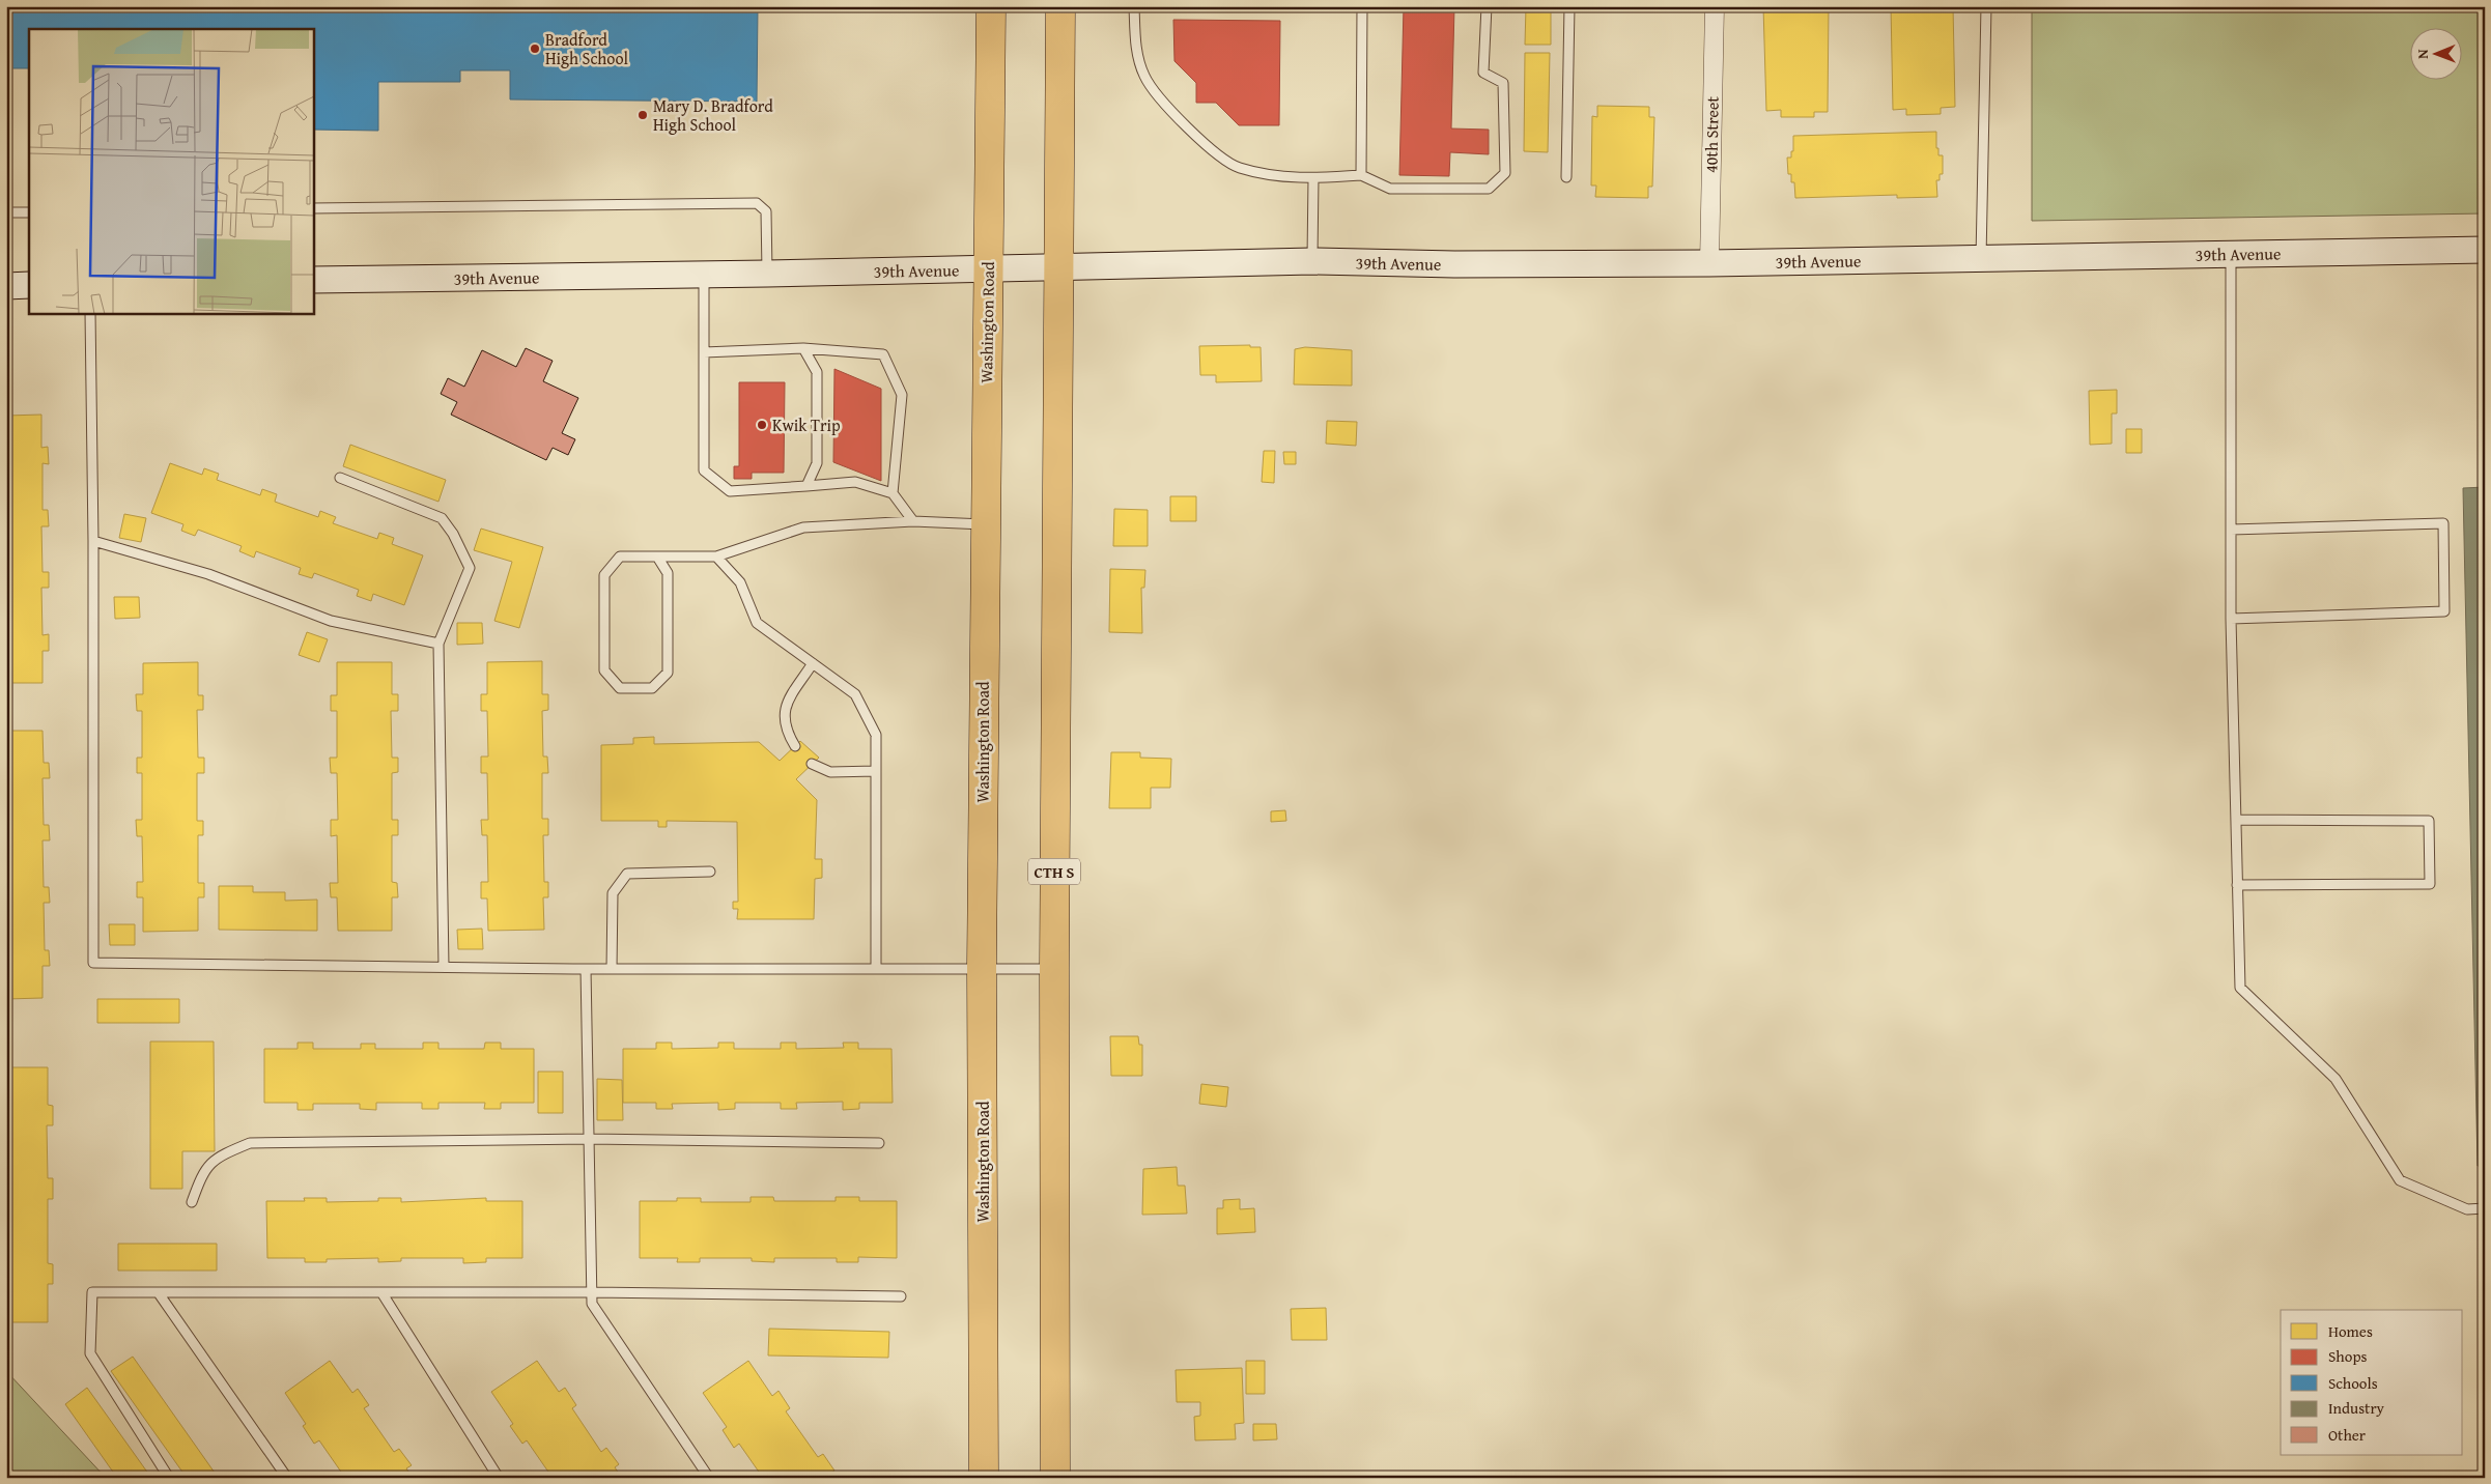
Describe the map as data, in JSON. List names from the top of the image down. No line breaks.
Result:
{"streets":{"main road":["39th Avenue","Washington Road","CTH S"],"street":["40th Street"]},"crossings":[["40th Street","39th Avenue"],["39th Avenue","Washington Road"],["39th Avenue","CTH S"]],"places":["Bradford High School","Mary D. Bradford High School","Kwik Trip"],"legend":["Homes","Shops","Schools","Industry","Other"],"north":"left"}
